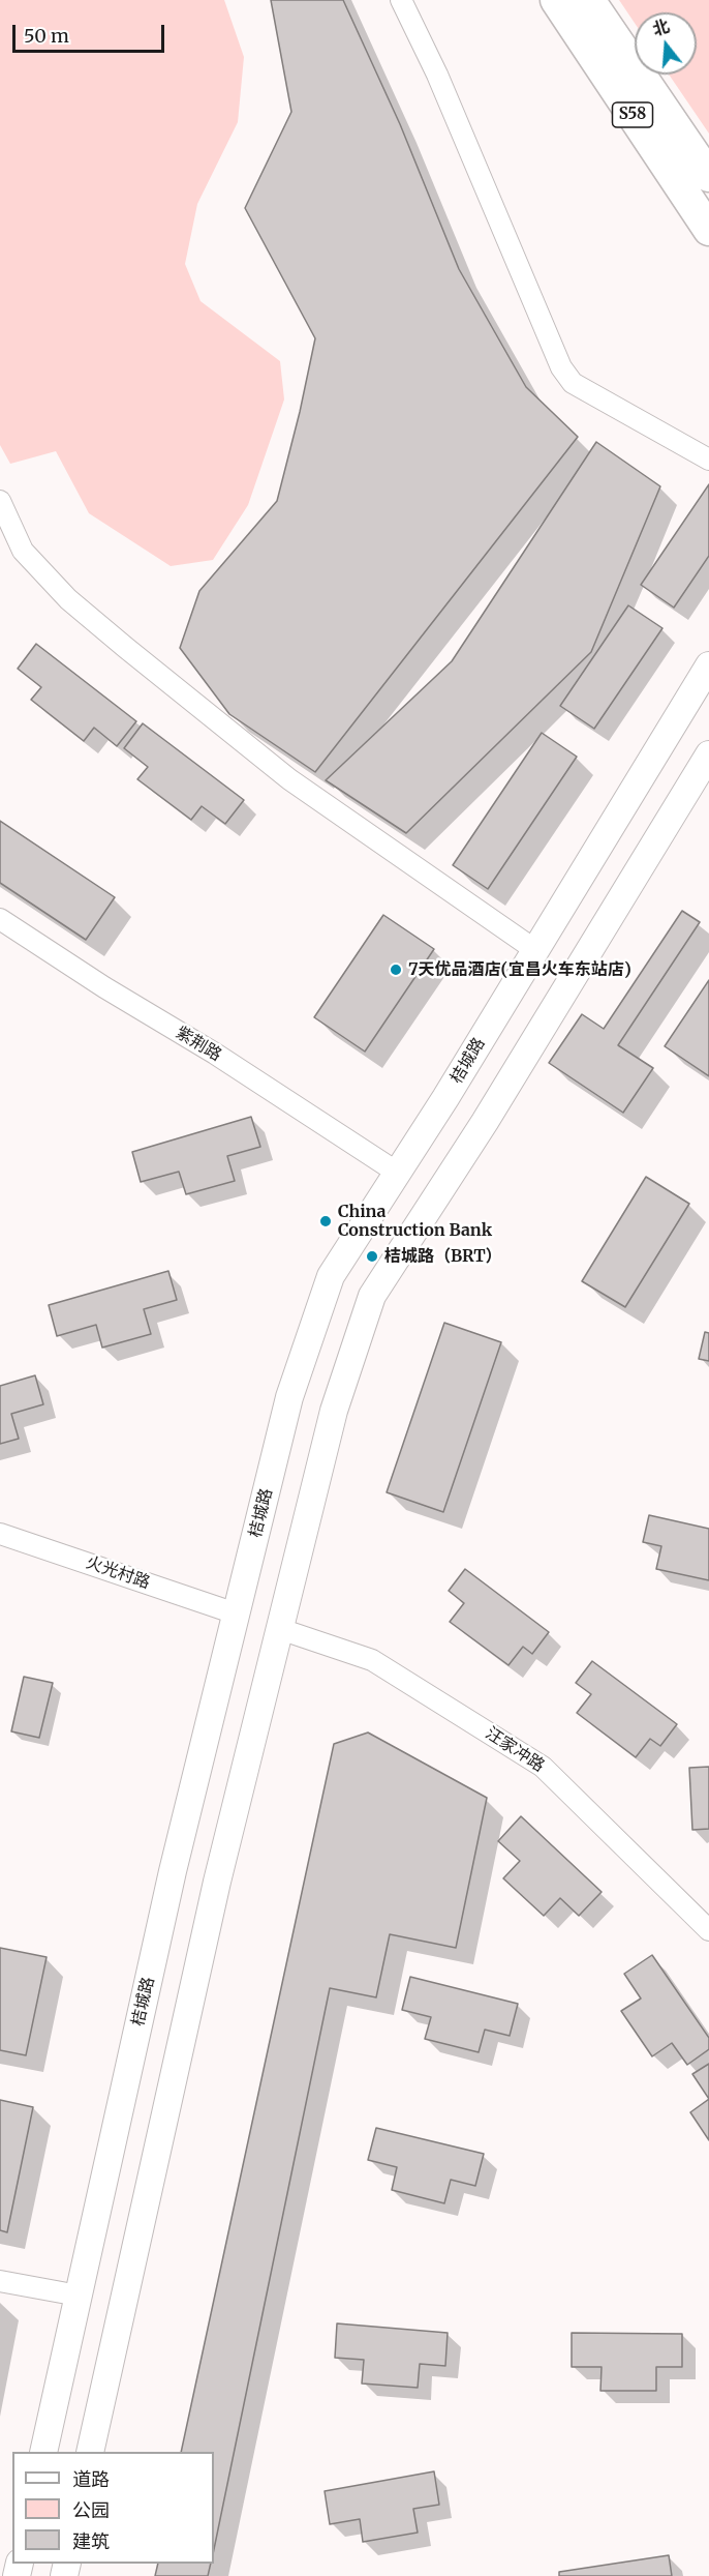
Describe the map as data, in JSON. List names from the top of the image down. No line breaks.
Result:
{"streets":{"highway":["S58"],"main road":["桔城路"],"street":["紫荆路","火光村路","汪家冲路"]},"crossings":[["紫荆路","桔城路"],["桔城路","火光村路"]],"places":["7天优品酒店(宜昌火车东站店)","China Construction Bank","桔城路（BRT）"],"legend":["道路","公园","建筑"],"scale_bar":"50 m","north":"top"}
